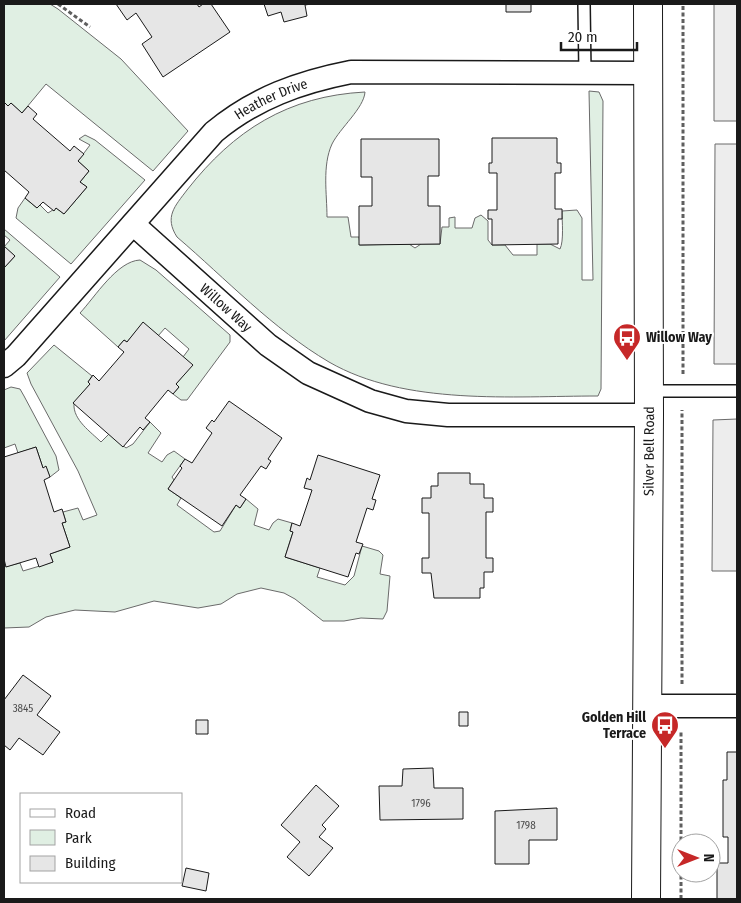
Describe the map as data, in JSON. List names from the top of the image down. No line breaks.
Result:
{"streets":{"street":["Heather Drive","Willow Way","Silver Bell Road"]},"crossings":[["Heather Drive","Willow Way"],["Heather Drive","Silver Bell Road"],["Willow Way","Silver Bell Road"]],"places":{"bus stop":["Willow Way","Golden Hill Terrace"]},"house_numbers":["3845","1796","1798"],"legend":["Road","Park","Building"],"scale_bar":"20 m","north":"right"}
